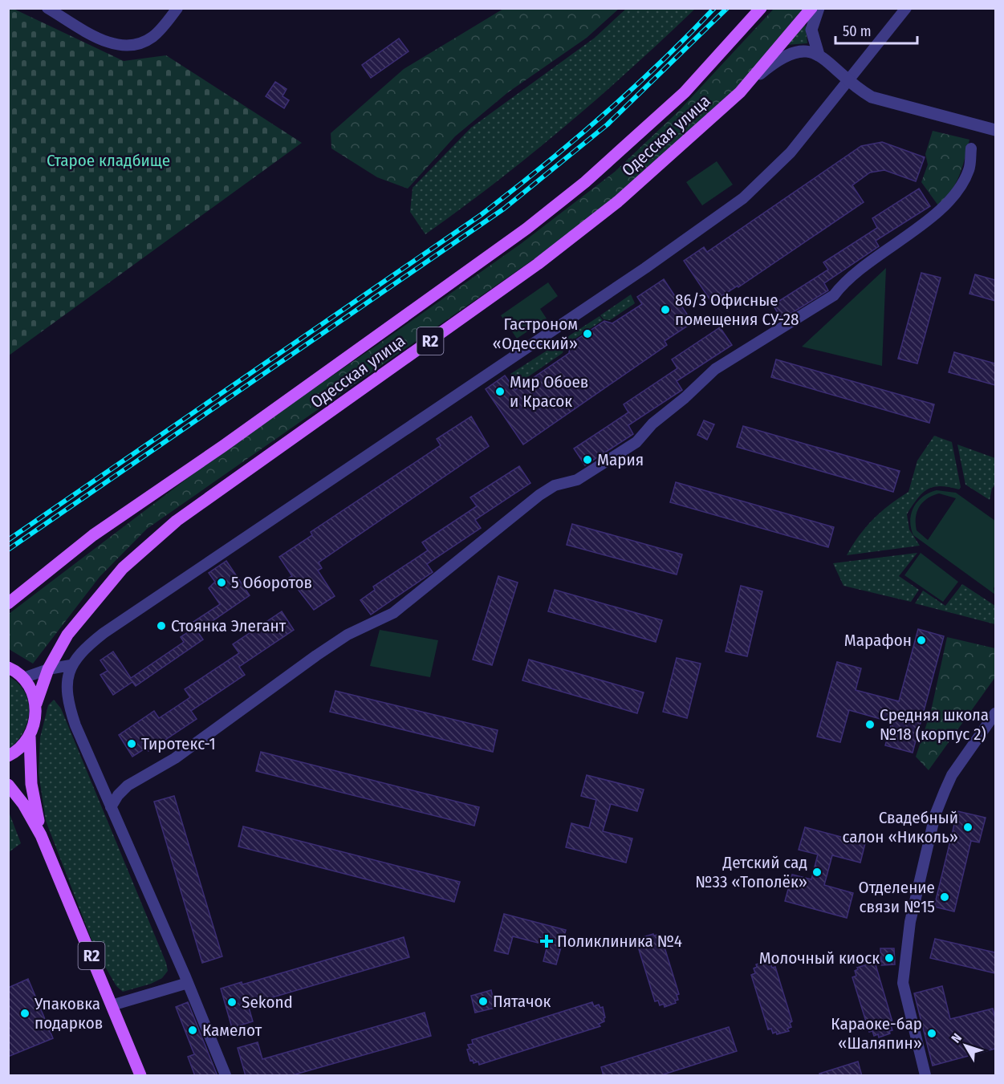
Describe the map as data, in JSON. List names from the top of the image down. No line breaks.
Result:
{"streets":{"main road":["Одесская улица","R2"]},"crossings":[["Одесская улица","R2"]],"parks":["Старое кладбище"],"places":{"other":["86/3 Офисные помещения СУ-28","Гастроном «Одесский»","Мир Обоев и Красок","Мария","5 Оборотов","Стоянка Элегант","Марафон","Средняя школа №18 (корпус 2)","Тиротекс-1","Свадебный салон «Николь»","Детский сад №33 «Тополёк»","Отделение связи №15","Молочный киоск","Пятачок","Sekond","Упаковка подарков","Камелот","Караоке-бар «Шаляпин»"],"health":["Поликлиника №4"]},"scale_bar":"50 m","north":"top left"}
